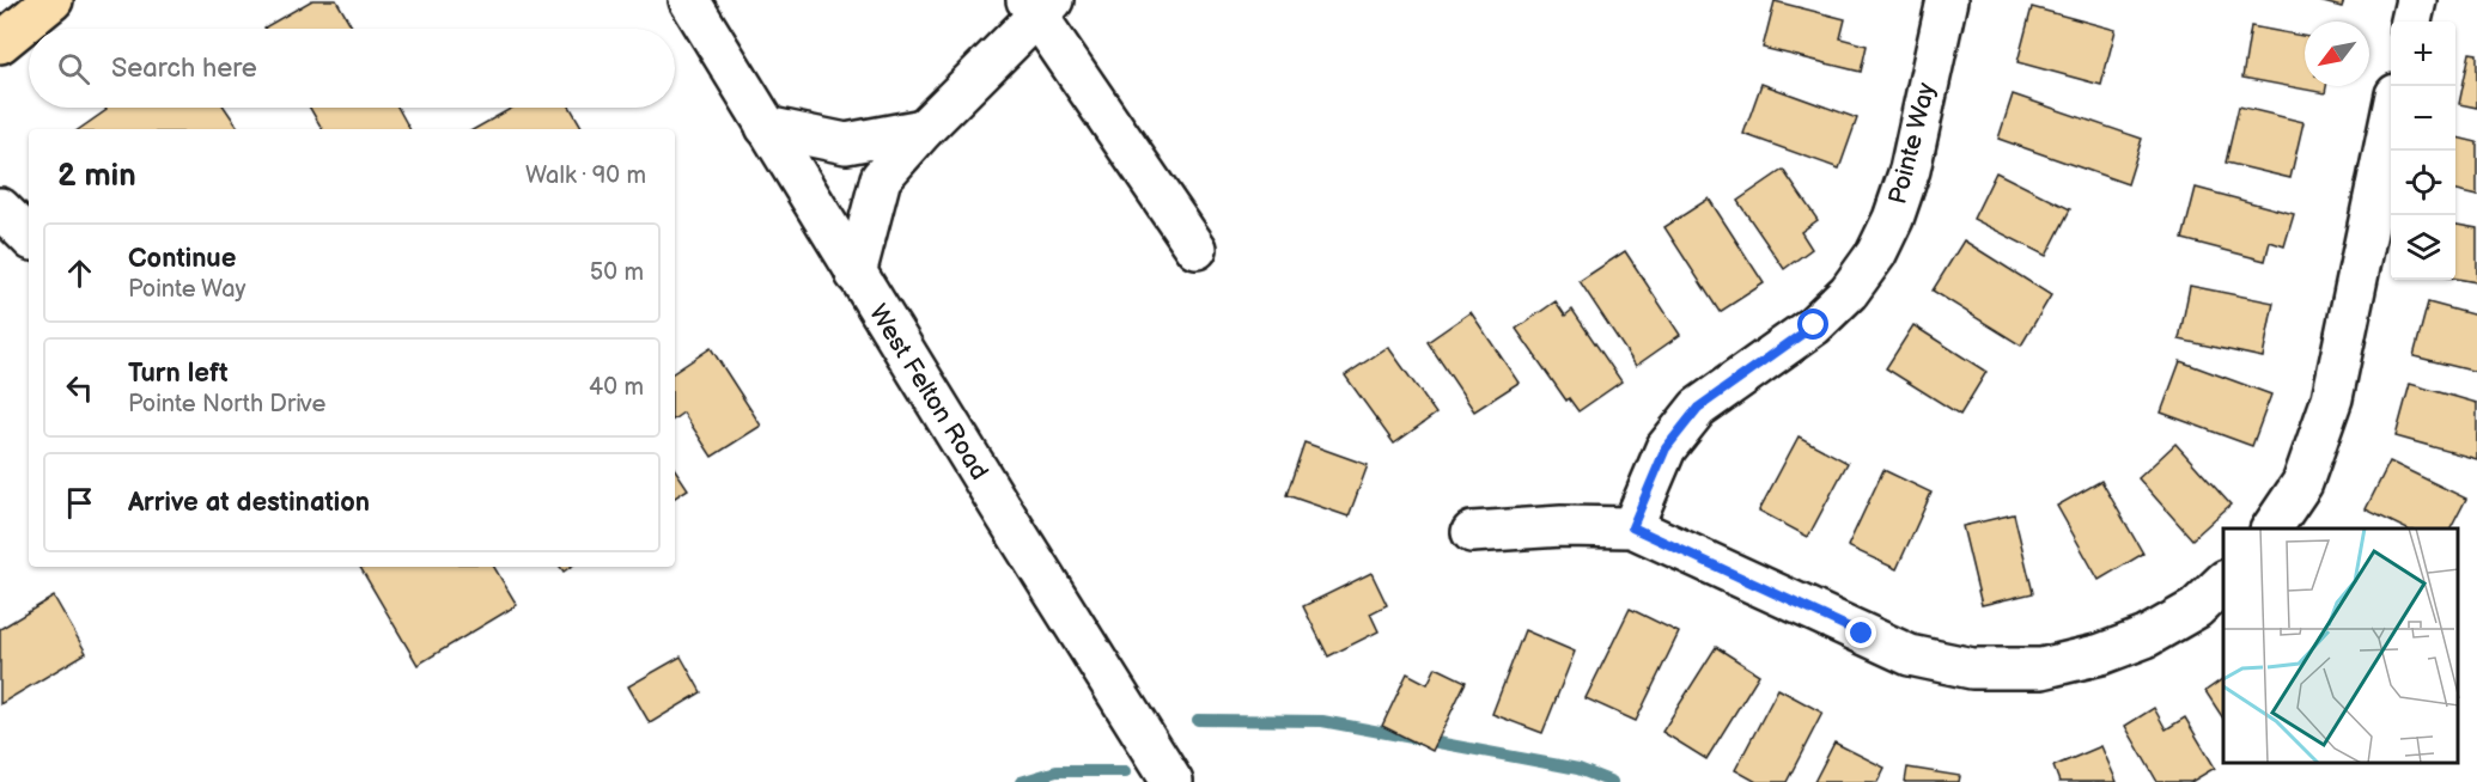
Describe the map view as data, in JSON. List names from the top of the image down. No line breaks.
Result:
{"streets":{"street":["Pointe Way","West Felton Road"]},"north":"bottom left","page":{"map_buttons":["+","−"],"search":"Search here","heading":["2 min","Walk · 90 m"],"list":[["Continue","Pointe Way","50 m"],["Turn left","Pointe North Drive","40 m"],"Arrive at destination"]}}
